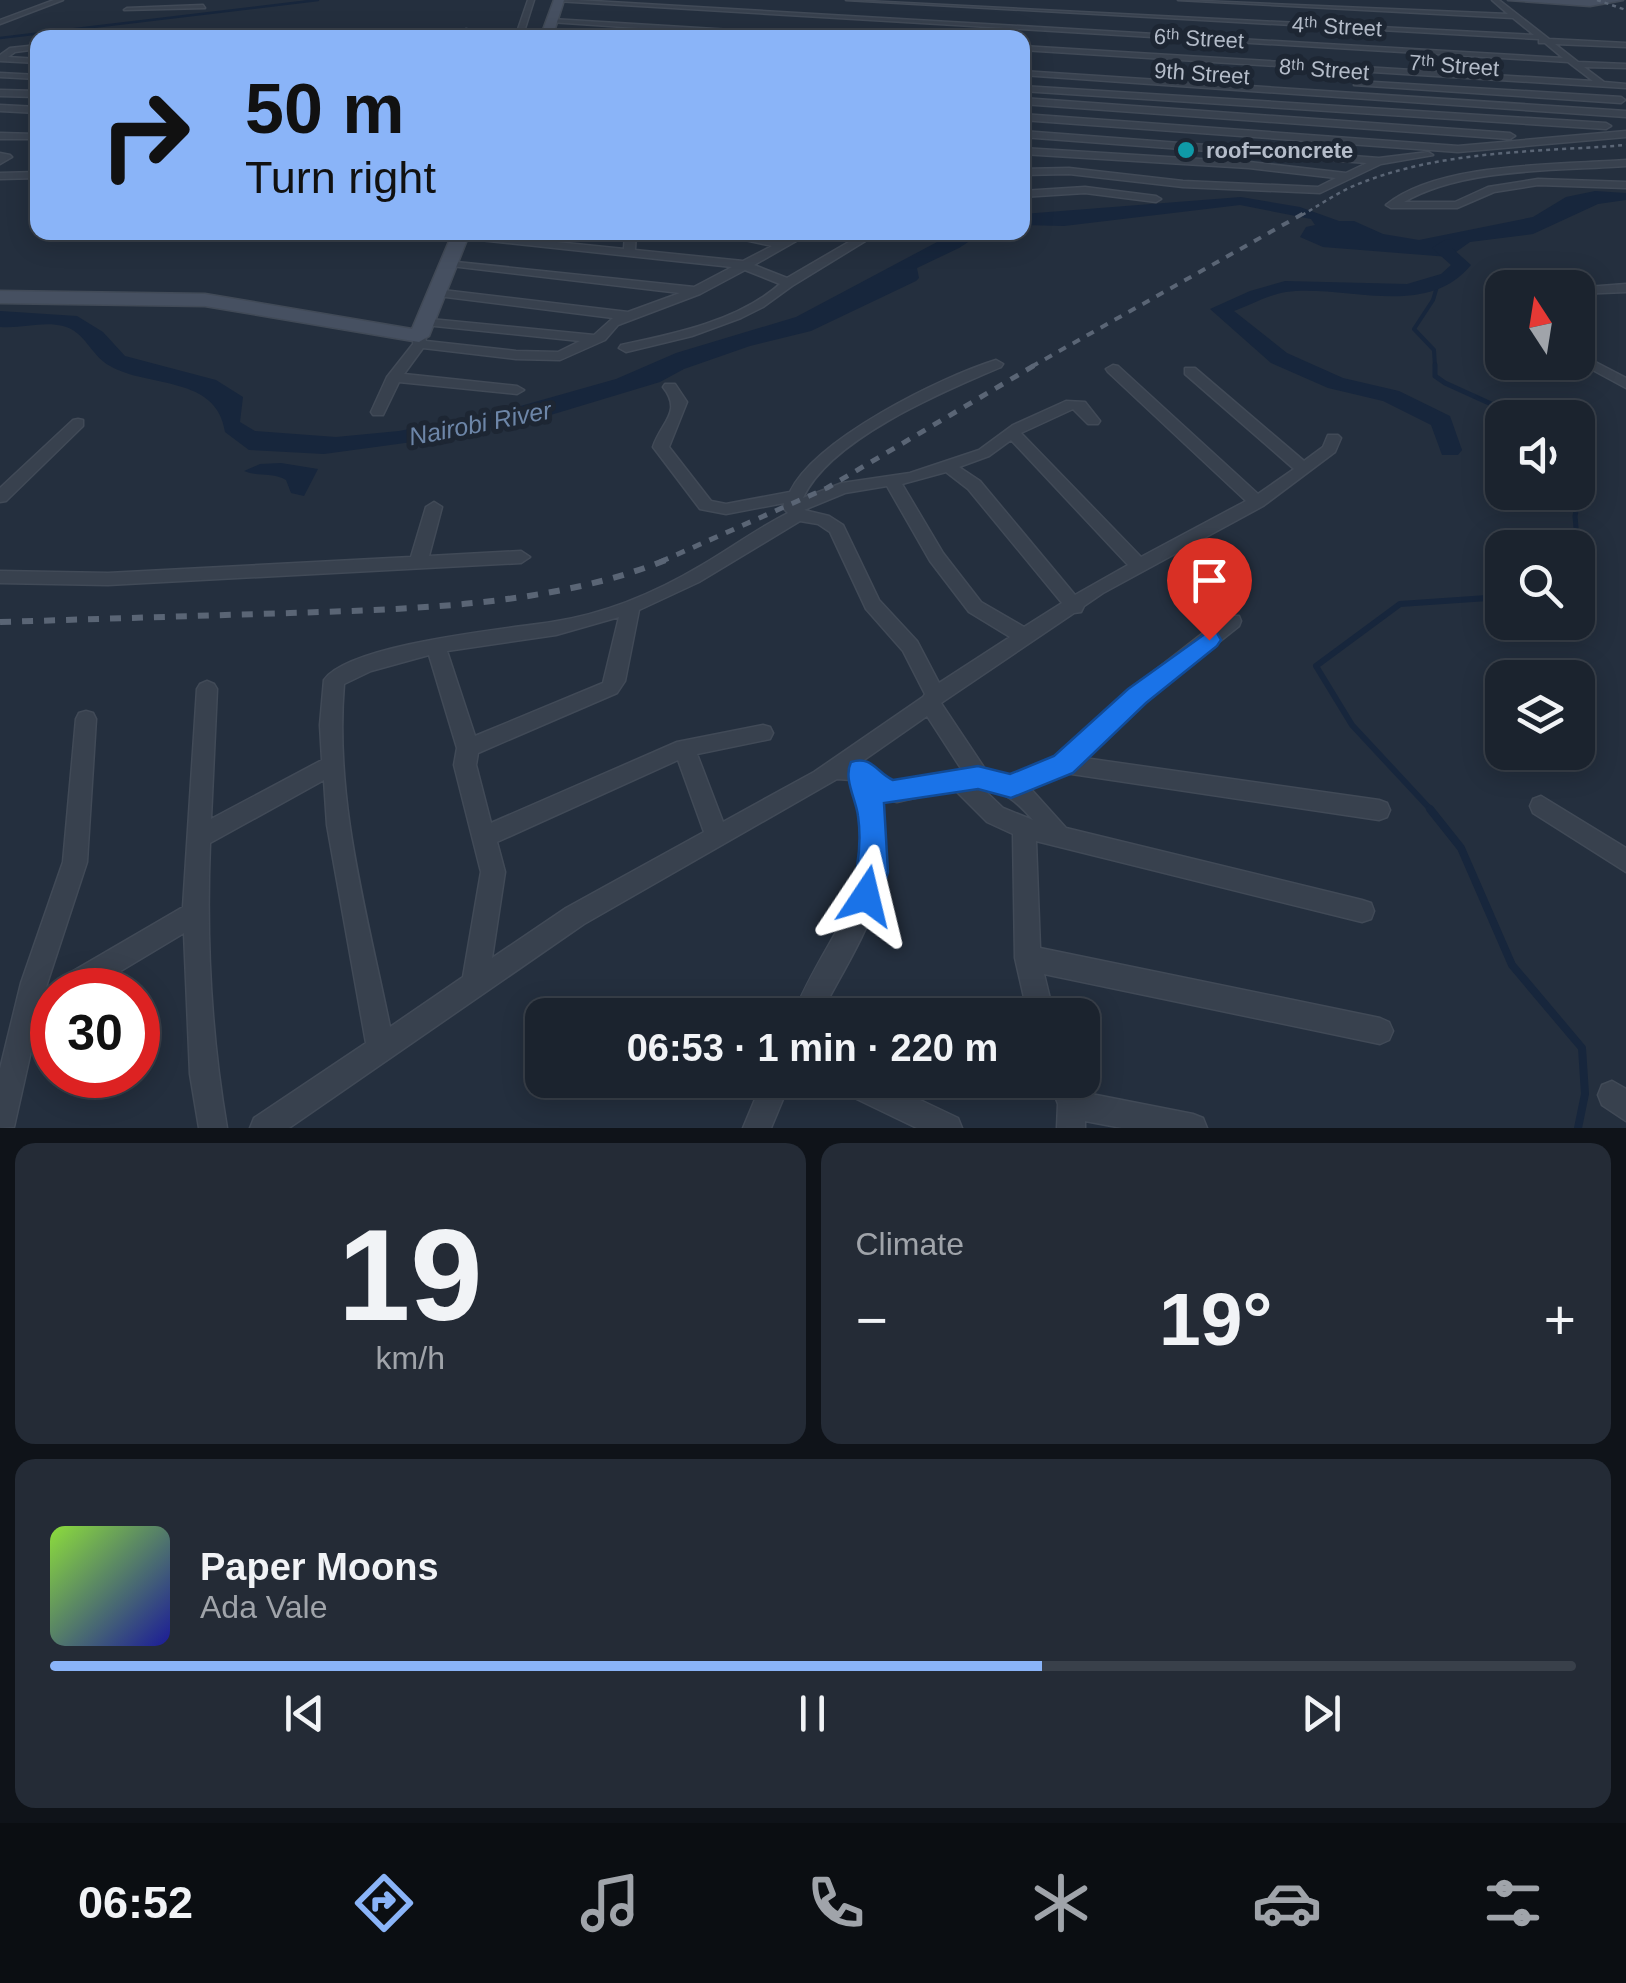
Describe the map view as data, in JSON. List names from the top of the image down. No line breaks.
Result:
{"streets":{"street":["4ᵗʰ Street","6ᵗʰ Street","7ᵗʰ Street","8ᵗʰ Street","9th Street"]},"crossings":[["4ᵗʰ Street","6ᵗʰ Street"],["7ᵗʰ Street","8ᵗʰ Street"]],"water":["Nairobi River"],"places":["roof=concrete"],"north":"top","page":{"turn":["50 m","Turn right"],"limit":"30","trip":"06:53 · 1 min · 220 m","tile":[["19","km/h"],"Climate"],"heat":["−","19°","+"],"song":["Paper Moons","Ada Vale"],"tabs":"06:52"}}
